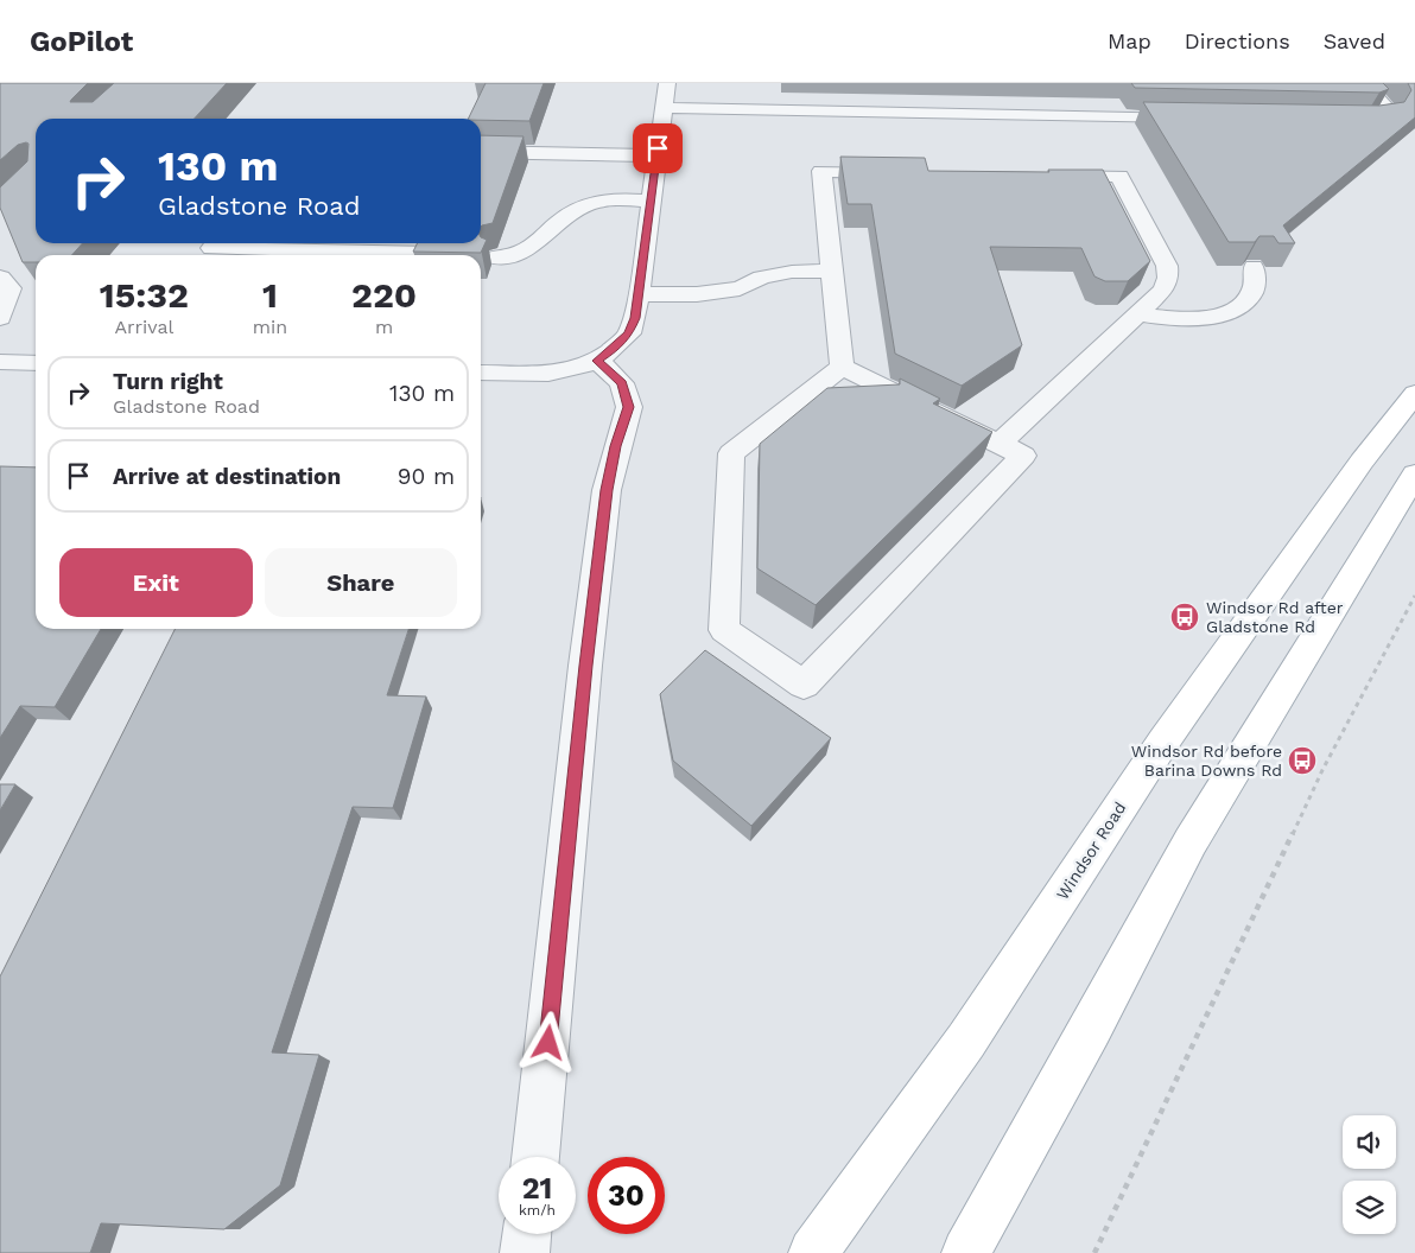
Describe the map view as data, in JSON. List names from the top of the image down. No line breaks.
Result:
{"streets":{"main road":["Windsor Road"]},"places":{"bus stop":["Windsor Rd after Gladstone Rd","Windsor Rd before Barina Downs Rd"]},"page":{"header":"GoPilot","nav":["Map","Directions","Saved"],"turn":["130 m","Gladstone Road"],"eta":["15:32","Arrival","1","min","220","m"],"list":[{"name":"Turn right","note":"Gladstone Road","value":"130 m"},{"name":"Arrive at destination","value":"90 m"}],"buttons":["Exit","Share"],"speed":"21 km/h","limit":"30"}}
